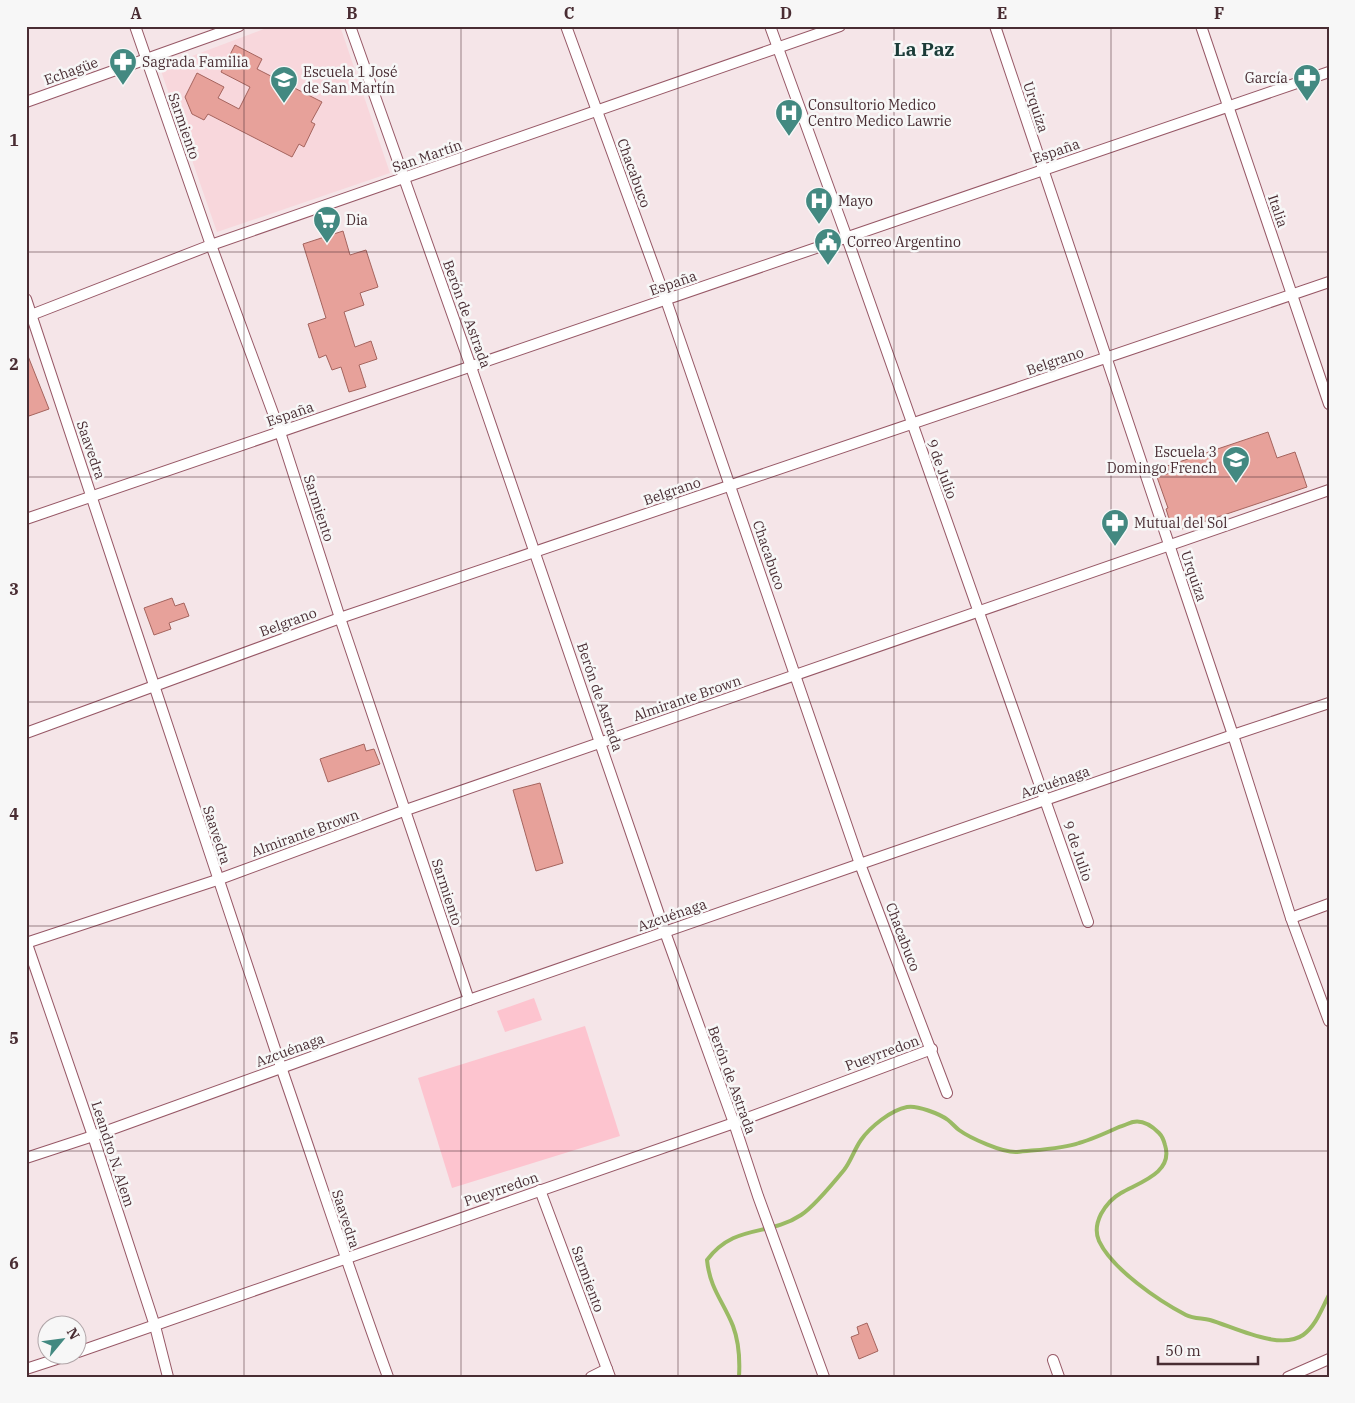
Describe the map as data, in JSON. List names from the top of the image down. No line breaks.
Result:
{"streets":{"street":["Echagüe","Urquiza","Sarmiento","España","San Martín","Chacabuco","Italia","Berón de Astrada","Belgrano","Saavedra","9 de Julio","Almirante Brown","Azcuénaga","Pueyrredon","Leandro N. Alem"]},"crossings":[["Echagüe","Sarmiento"],["Urquiza","España"],["Urquiza","Belgrano"],["Urquiza","Almirante Brown"],["Urquiza","Azcuénaga"],["Sarmiento","España"],["Sarmiento","San Martín"],["Sarmiento","Belgrano"],["Sarmiento","Almirante Brown"],["Sarmiento","Azcuénaga"],["Sarmiento","Pueyrredon"],["España","Chacabuco"],["España","Italia"],["España","Berón de Astrada"],["España","Saavedra"],["España","9 de Julio"],["San Martín","Chacabuco"],["San Martín","Berón de Astrada"],["San Martín","Saavedra"],["San Martín","9 de Julio"],["Chacabuco","Belgrano"],["Chacabuco","Almirante Brown"],["Chacabuco","Azcuénaga"],["Chacabuco","Pueyrredon"],["Italia","Belgrano"],["Berón de Astrada","Belgrano"],["Berón de Astrada","Almirante Brown"],["Berón de Astrada","Azcuénaga"],["Berón de Astrada","Pueyrredon"],["Belgrano","Saavedra"],["Belgrano","9 de Julio"],["Saavedra","Almirante Brown"],["Saavedra","Azcuénaga"],["Saavedra","Pueyrredon"],["9 de Julio","Almirante Brown"],["9 de Julio","Azcuénaga"],["Almirante Brown","Leandro N. Alem"],["Azcuénaga","Leandro N. Alem"],["Pueyrredon","Leandro N. Alem"]],"districts":["La Paz"],"places":{"pharmacy":["Sagrada Familia","García","Mutual del Sol"],"school or university":["Escuela 1 José de San Martín","Escuela 3 Domingo French"],"hospital":["Consultorio Medico Centro Medico Lawrie","Mayo"],"supermarket":["Dia"],"public building":["Correo Argentino"]},"scale_bar":"50 m","north":"top right","grid":{"columns":["A","B","C","D","E","F"],"rows":["1","2","3","4","5","6"]}}
